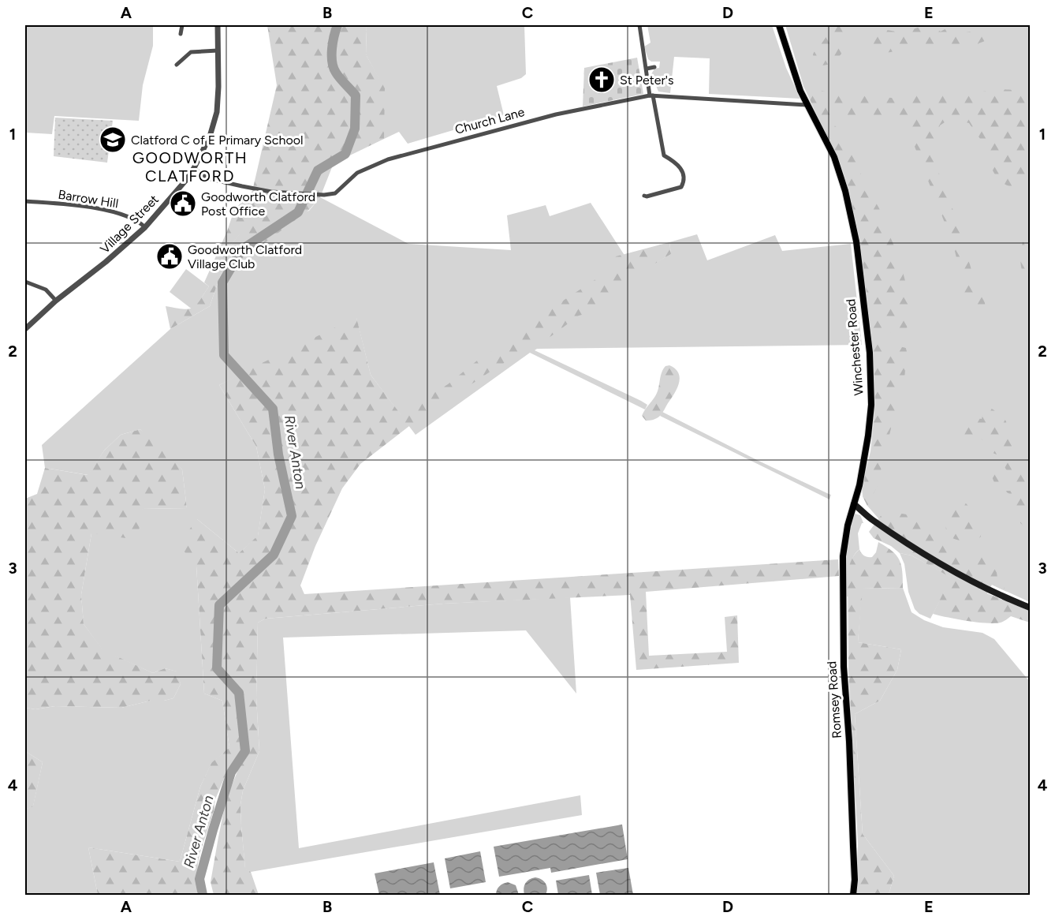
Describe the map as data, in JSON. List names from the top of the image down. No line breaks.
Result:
{"streets":{"main road":["Winchester Road","Romsey Road"],"street":["Church Lane","Barrow Hill","Village Street"]},"crossings":[["Church Lane","Village Street"],["Church Lane","Winchester Road"],["Barrow Hill","Village Street"],["Winchester Road","Romsey Road"]],"districts":["GOODWORTH CLATFORD"],"water":["River Anton"],"places":{"church":["St Peter's"],"school or university":["Clatford C of E Primary School"],"public building":["Goodworth Clatford Post Office","Goodworth Clatford Village Club"]},"grid":{"columns":["A","B","C","D","E"],"rows":["1","2","3","4"]}}
